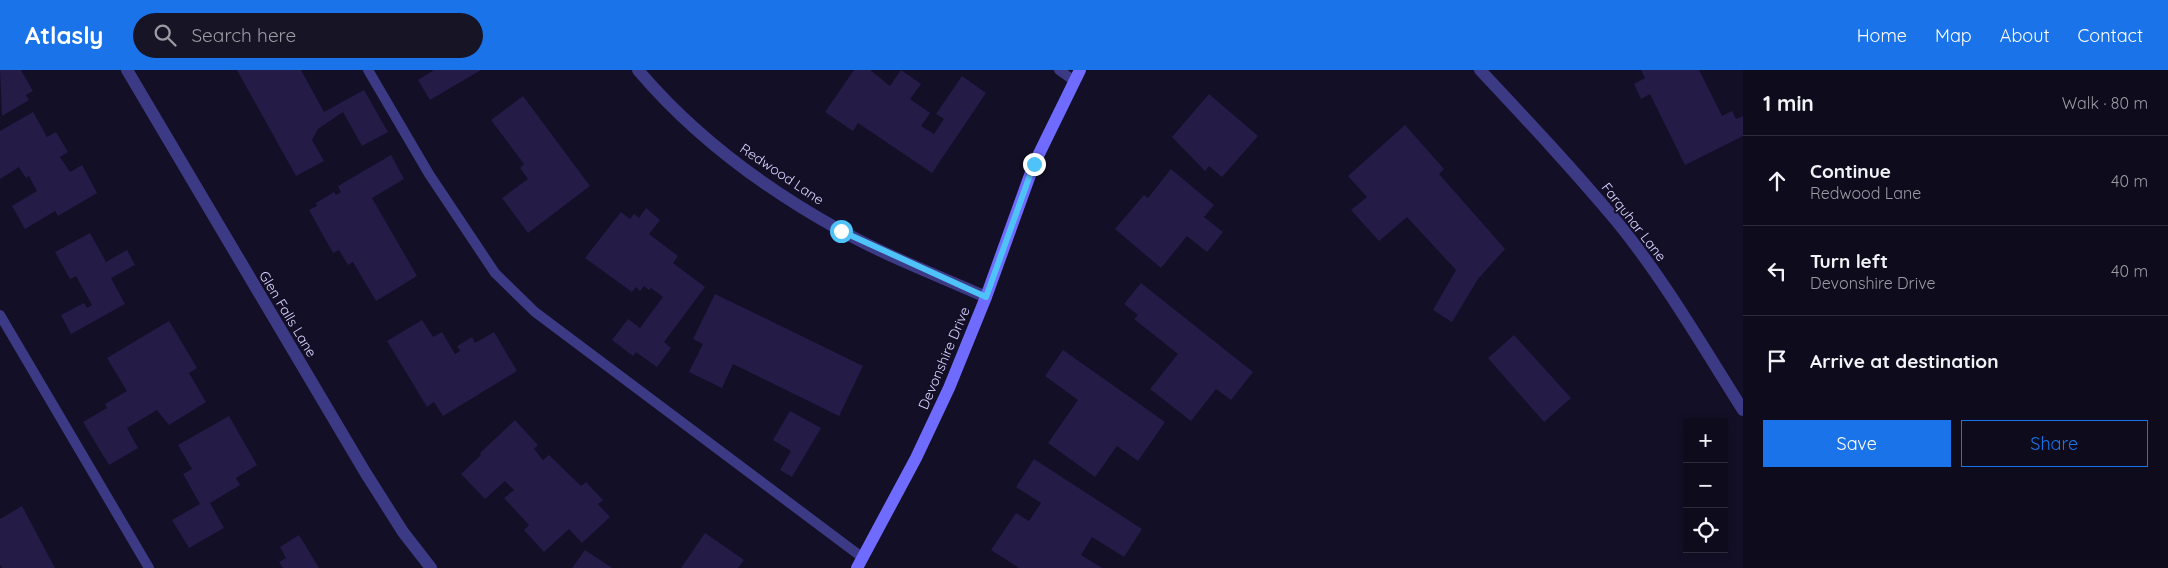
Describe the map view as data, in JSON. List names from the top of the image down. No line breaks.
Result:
{"streets":{"street":["Redwood Lane","Farquhar Lane","Glen Falls Lane","Devonshire Drive"]},"crossings":[["Redwood Lane","Devonshire Drive"]],"page":{"header":"Atlasly","search":"Search here","nav":["Home","Map","About","Contact"],"heading":["1 min","Walk · 80 m"],"list":[["Continue","Redwood Lane","40 m"],["Turn left","Devonshire Drive","40 m"],"Arrive at destination"],"buttons":["Save","Share"],"map_buttons":["+","−"]}}
